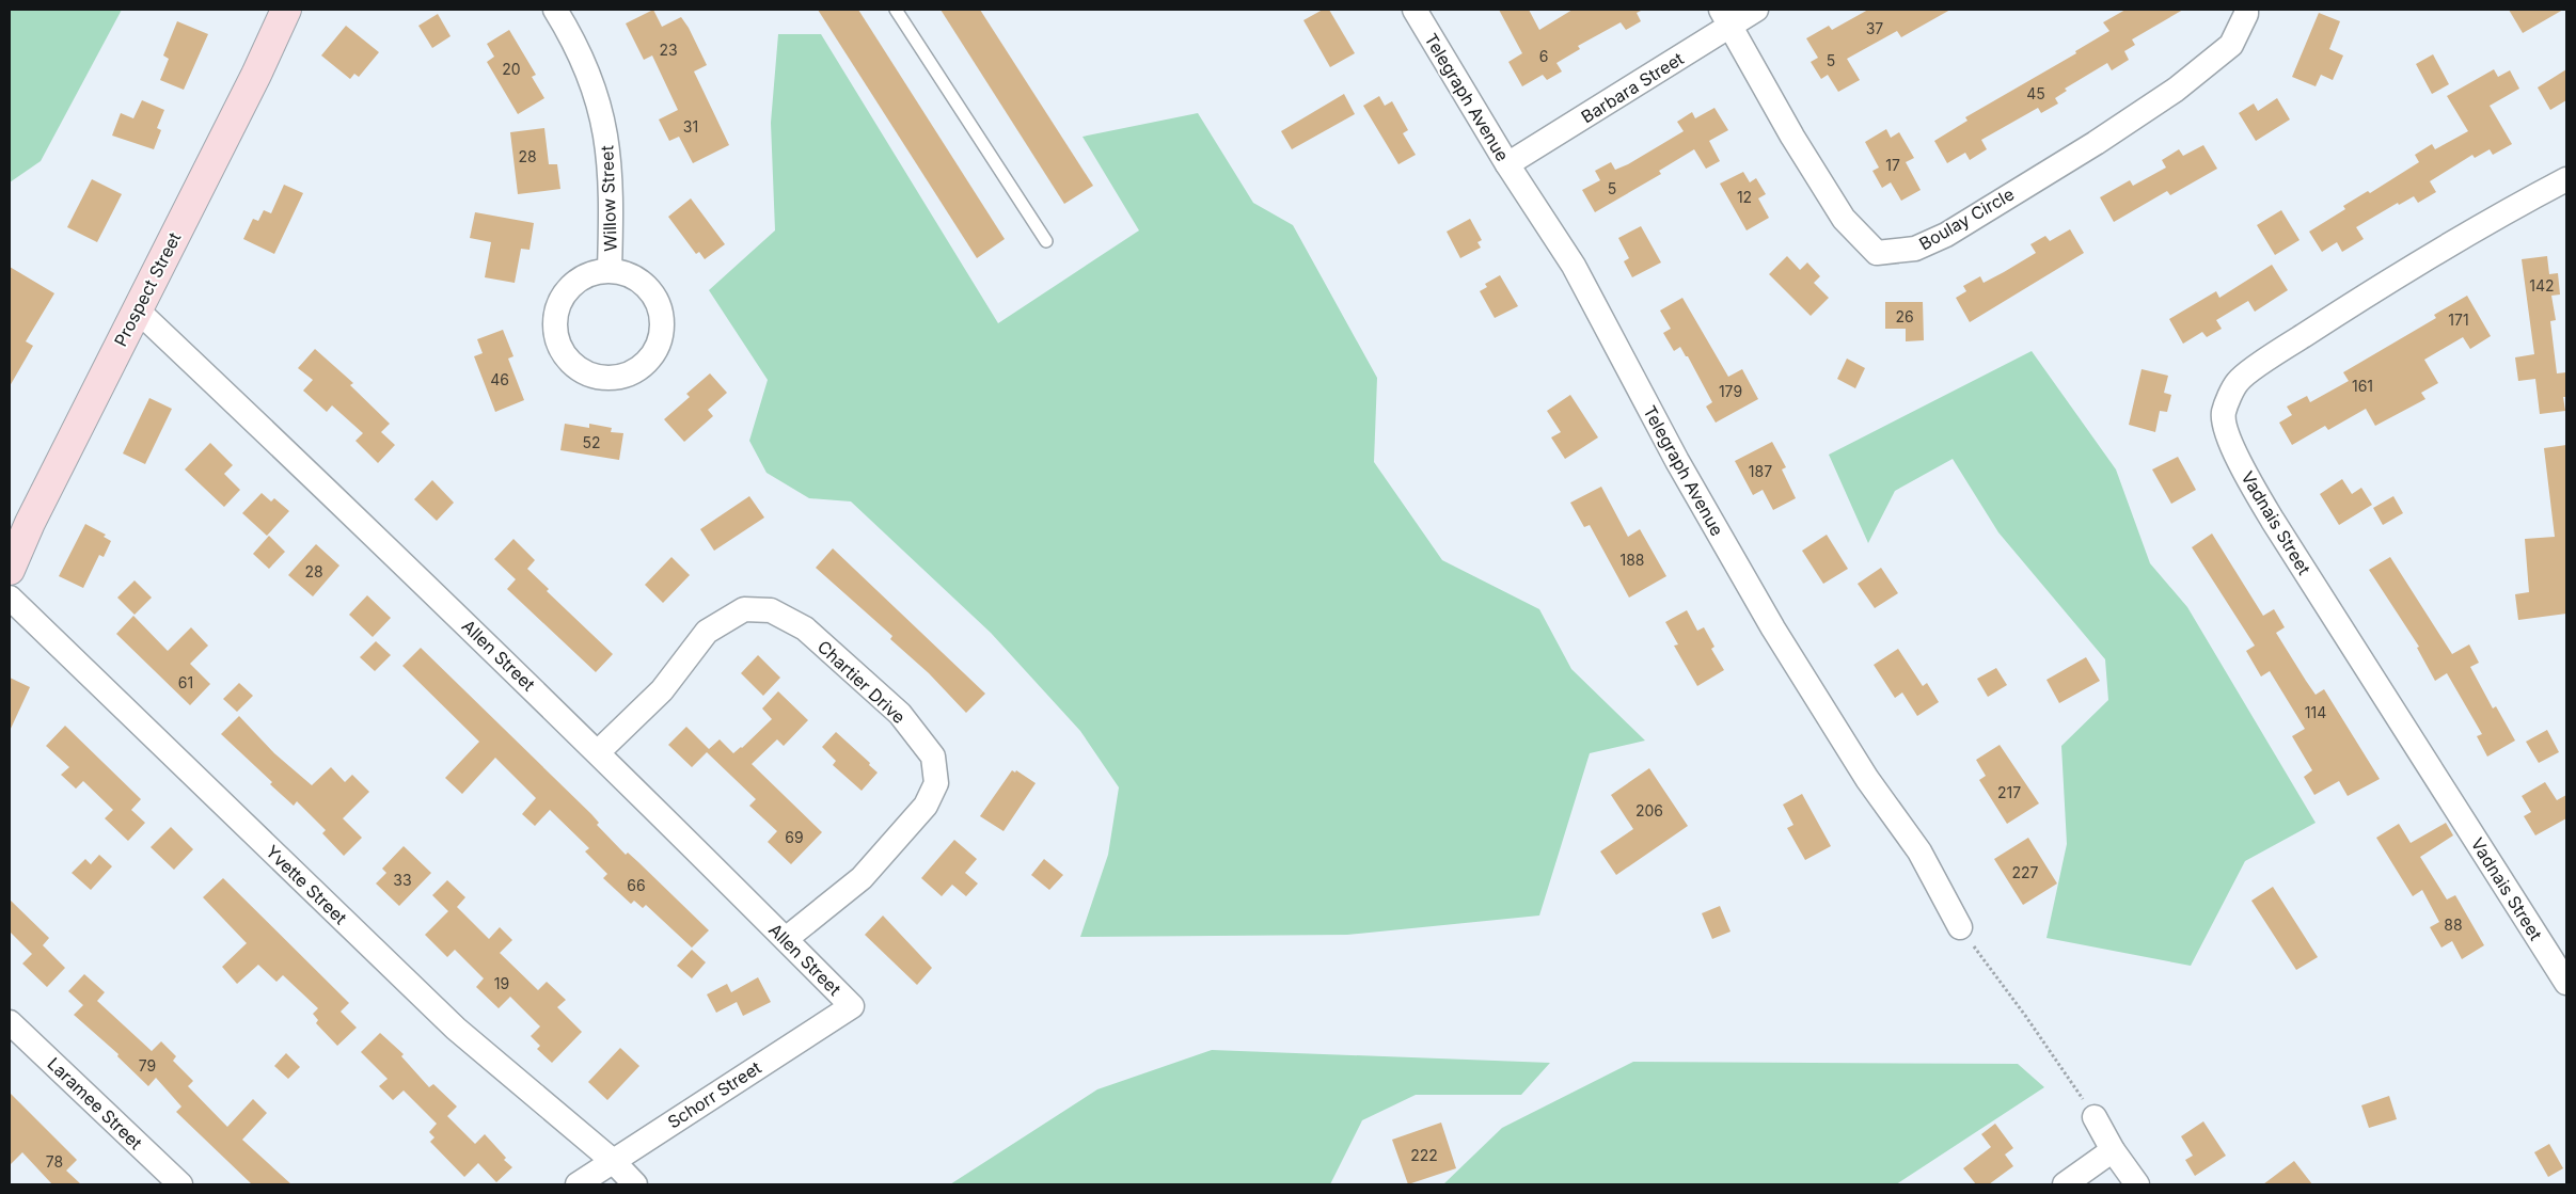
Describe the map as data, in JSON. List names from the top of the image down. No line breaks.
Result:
{"streets":{"main road":["Prospect Street"],"street":["Barbara Street","Telegraph Avenue","Willow Street","Boulay Circle","Vadnais Street","Allen Street","Chartier Drive","Yvette Street","Schorr Street","Laramee Street"]},"crossings":[["Barbara Street","Telegraph Avenue"],["Barbara Street","Boulay Circle"],["Prospect Street","Allen Street"],["Allen Street","Chartier Drive"],["Allen Street","Schorr Street"],["Yvette Street","Schorr Street"]],"house_numbers":["37","23","6","5","20","45","31","28","17","5","12","142","26","171","46","161","179","52","187","188","28","61","114","217","206","69","227","33","66","88","19","79","222","78"]}
